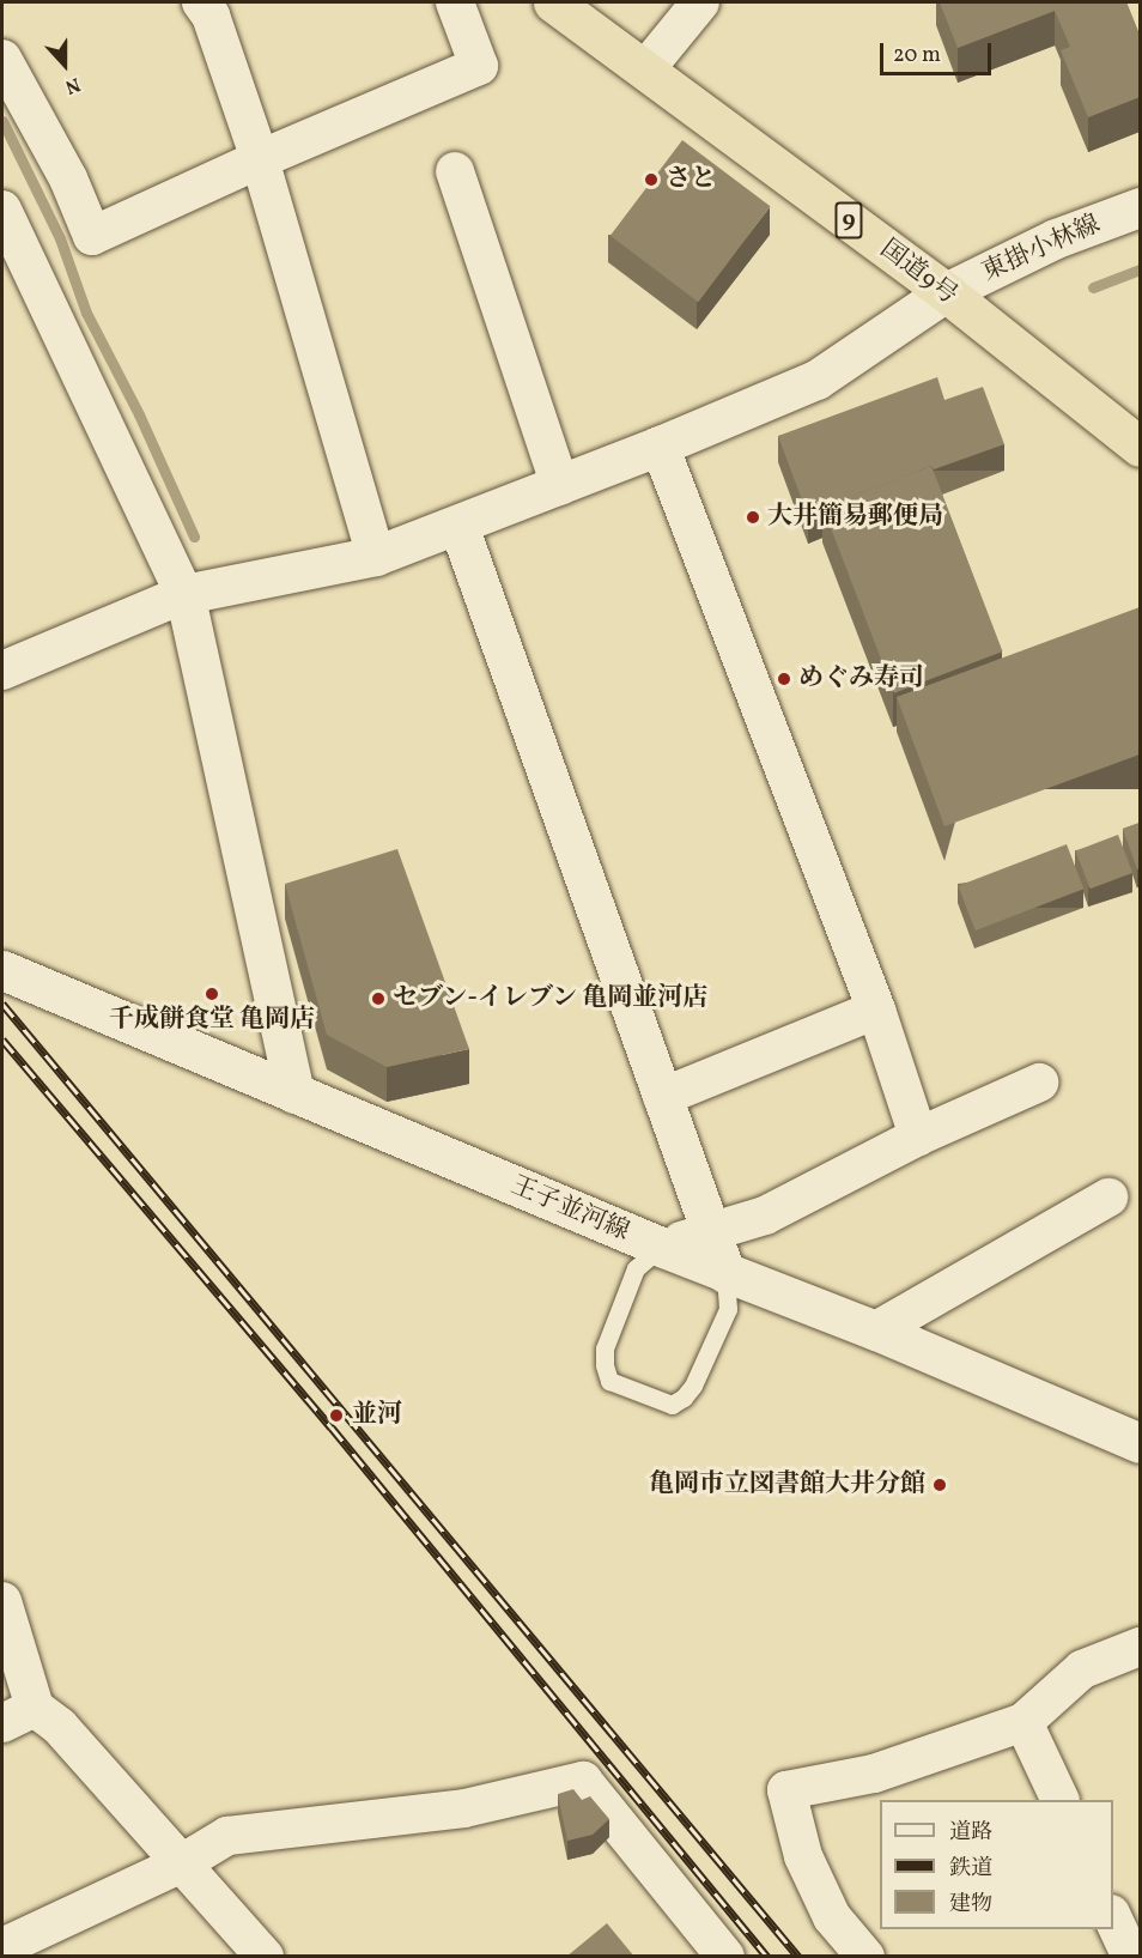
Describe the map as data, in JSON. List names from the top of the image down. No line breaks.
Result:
{"streets":{"highway":["9","国道9号"],"street":["東掛小林線","王子並河線"]},"crossings":[["東掛小林線","国道9号"]],"places":["さと","大井簡易郵便局","めぐみ寿司","千成餅食堂 亀岡店","セブン-イレブン 亀岡並河店","並河","亀岡市立図書館大井分館"],"legend":["道路","鉄道","建物"],"scale_bar":"20 m","north":"bottom"}
